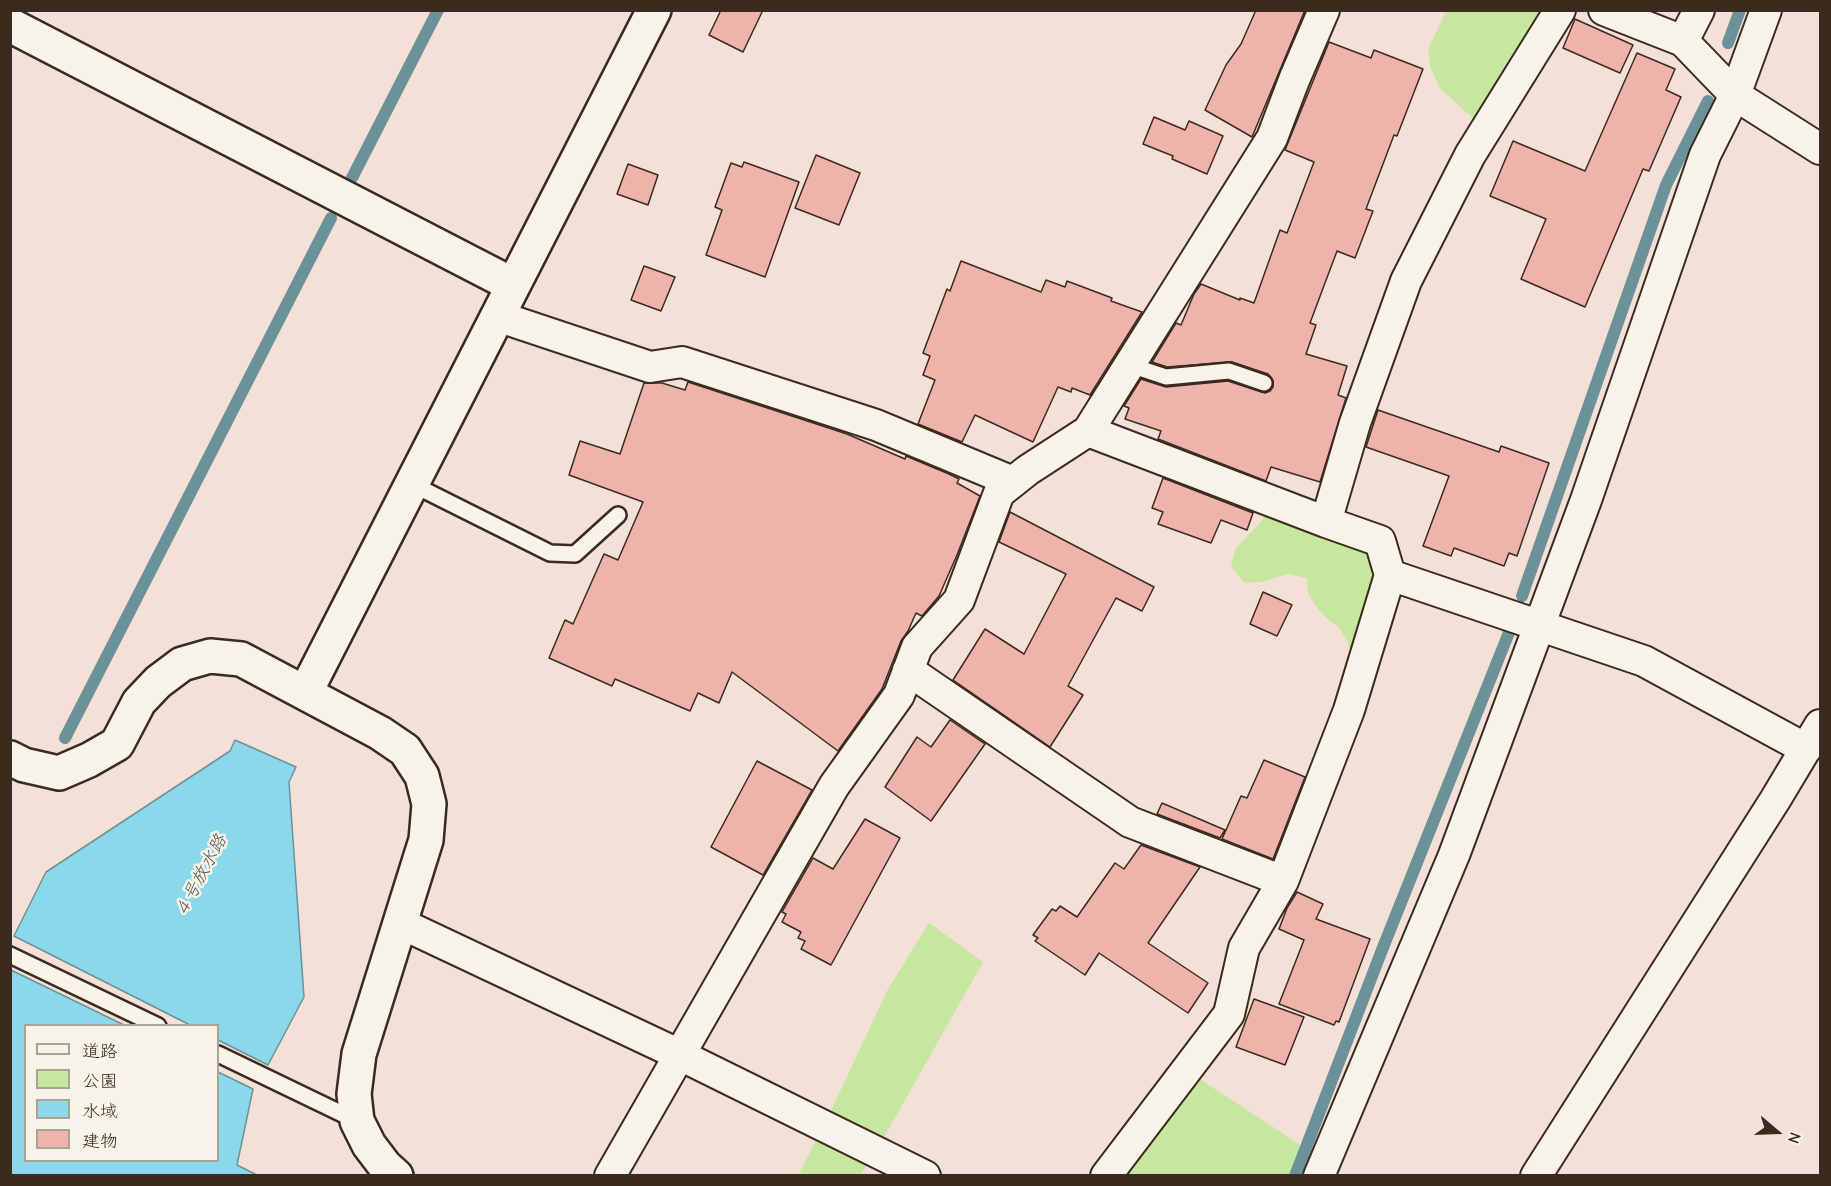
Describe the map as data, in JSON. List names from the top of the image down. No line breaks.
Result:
{"water":["４号放水路"],"legend":["道路","公園","水域","建物"],"north":"right"}
